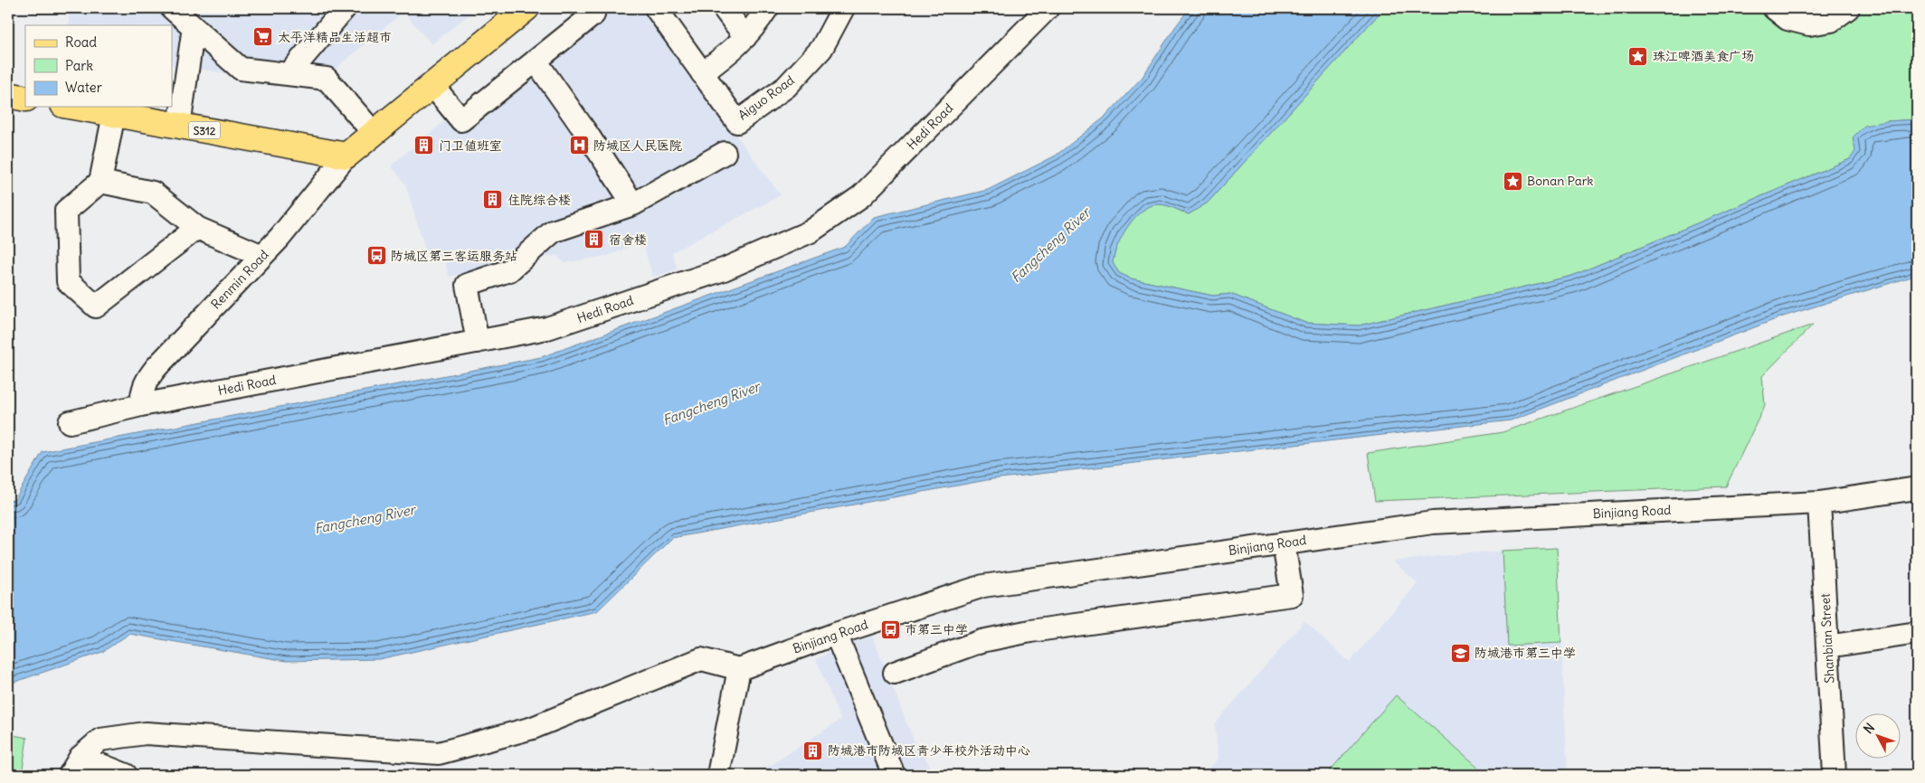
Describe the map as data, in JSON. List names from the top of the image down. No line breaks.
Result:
{"streets":{"main road":["S312","Renmin Road"],"street":["Aiguo Road","Hedi Road","Binjiang Road","Shanbian Street"]},"crossings":[["Hedi Road","Renmin Road"],["S312","Renmin Road"],["Binjiang Road","Shanbian Street"]],"water":["Fangcheng River"],"places":{"supermarket":["太平洋精品生活超市"],"place":["珠江啤酒美食广场","Bonan Park"],"building":["门卫值班室","住院综合楼","宿舍楼","防城港市防城区青少年校外活动中心"],"hospital":["防城区人民医院"],"bus stop":["防城区第三客运服务站","巿第三中学"],"school or university":["防城港市第三中学"]},"legend":["Road","Park","Water"],"north":"top left"}
